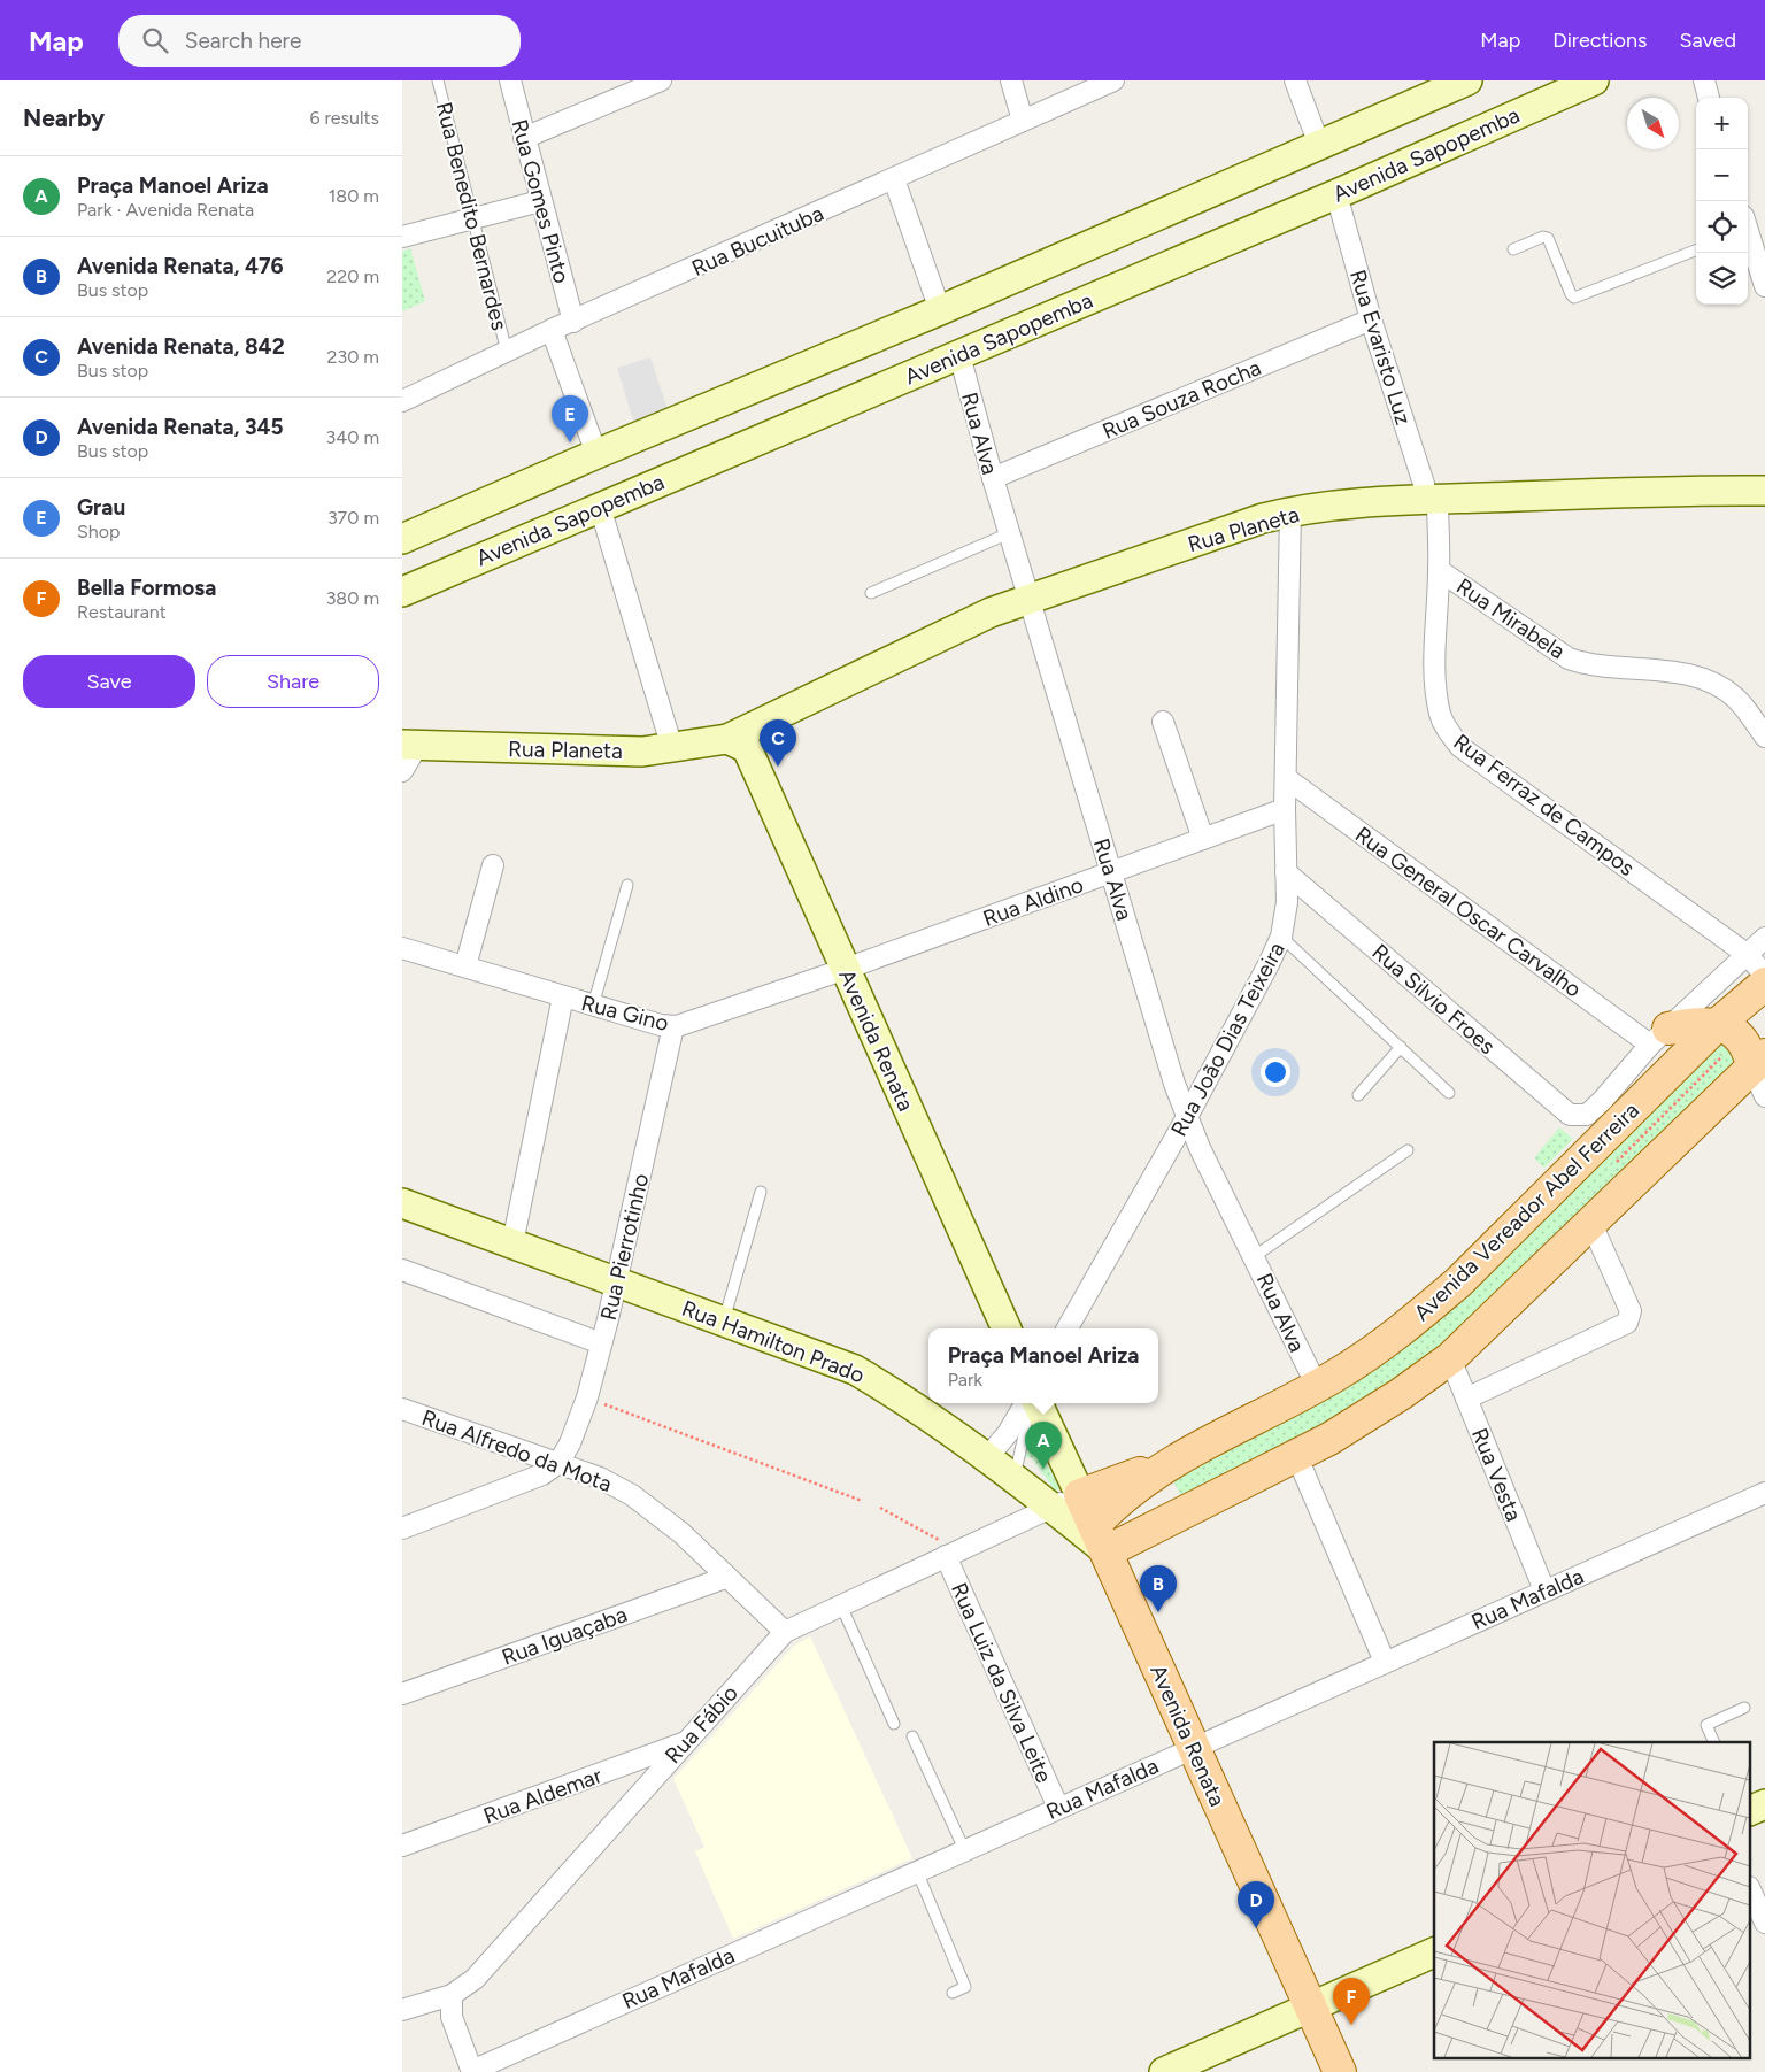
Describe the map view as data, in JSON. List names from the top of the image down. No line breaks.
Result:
{"streets":{"main road":["Avenida Sapopemba","Rua Planeta","Avenida Renata","Avenida Vereador Abel Ferreira","Rua Hamilton Prado"],"street":["Rua Gomes Pinto","Rua Bucuituba","Rua Evaristo Luz","Rua Souza Rocha","Rua Alva","Rua Mirabela","Rua Ferraz de Campos","Rua Aldino","Rua General Oscar Carvalho","Rua Silvio Froes","Rua Gino","Rua João Dias Teixeira","Rua Pierrotinho","Rua Alfredo da Mota","Rua Vesta","Rua Mafalda","Rua Iguaçaba","Rua Luiz da Silva Leite","Rua Fábio","Rua Aldemar"],"lane":["Rua Benedito Bernardes"]},"crossings":[["Avenida Sapopemba","Rua Evaristo Luz"],["Avenida Sapopemba","Rua Alva"],["Rua Gomes Pinto","Rua Bucuituba"],["Rua Benedito Bernardes","Rua Bucuituba"],["Rua Evaristo Luz","Rua Souza Rocha"],["Rua Evaristo Luz","Rua Planeta"],["Rua Evaristo Luz","Rua Ferraz de Campos"],["Rua Souza Rocha","Rua Alva"],["Rua Alva","Rua Planeta"],["Rua Alva","Rua Aldino"],["Rua Alva","Rua João Dias Teixeira"],["Rua Alva","Avenida Vereador Abel Ferreira"],["Rua Planeta","Rua Ferraz de Campos"],["Rua Planeta","Rua João Dias Teixeira"],["Rua Planeta","Avenida Renata"],["Rua Mirabela","Rua Ferraz de Campos"],["Rua Ferraz de Campos","Avenida Vereador Abel Ferreira"],["Rua Aldino","Rua Gino"],["Rua Aldino","Rua João Dias Teixeira"],["Rua Aldino","Avenida Renata"],["Rua General Oscar Carvalho","Rua Silvio Froes"],["Rua General Oscar Carvalho","Rua João Dias Teixeira"],["Rua Silvio Froes","Rua João Dias Teixeira"],["Rua Gino","Avenida Renata"],["Rua Gino","Rua Pierrotinho"],["Avenida Renata","Avenida Vereador Abel Ferreira"],["Avenida Renata","Rua Hamilton Prado"],["Avenida Renata","Rua Mafalda"],["Avenida Renata","Rua Fábio"],["Avenida Vereador Abel Ferreira","Rua Hamilton Prado"],["Rua Pierrotinho","Rua Hamilton Prado"],["Rua Pierrotinho","Rua Alfredo da Mota"],["Rua Hamilton Prado","Rua Fábio"],["Rua Alfredo da Mota","Rua Iguaçaba"],["Rua Alfredo da Mota","Rua Fábio"],["Rua Vesta","Rua Mafalda"],["Rua Mafalda","Rua Luiz da Silva Leite"],["Rua Luiz da Silva Leite","Rua Fábio"],["Rua Fábio","Rua Aldemar"]],"north":"bottom right","page":{"header":"Map","search":"Search here","nav":["Map","Directions","Saved"],"heading":["Nearby","6 results"],"map_buttons":["+","−"],"list":[{"mark":"A","name":"Praça Manoel Ariza","note":"Park · Avenida Renata","value":"180 m"},{"mark":"B","name":"Avenida Renata, 476","note":"Bus stop","value":"220 m"},{"mark":"C","name":"Avenida Renata, 842","note":"Bus stop","value":"230 m"},{"mark":"D","name":"Avenida Renata, 345","note":"Bus stop","value":"340 m"},{"mark":"E","name":"Grau","note":"Shop","value":"370 m"},{"mark":"F","name":"Bella Formosa","note":"Restaurant","value":"380 m"}],"pins":["E","C","A","B","D","F"],"buttons":["Save","Share"],"popup":["Praça Manoel Ariza","Park"]}}
